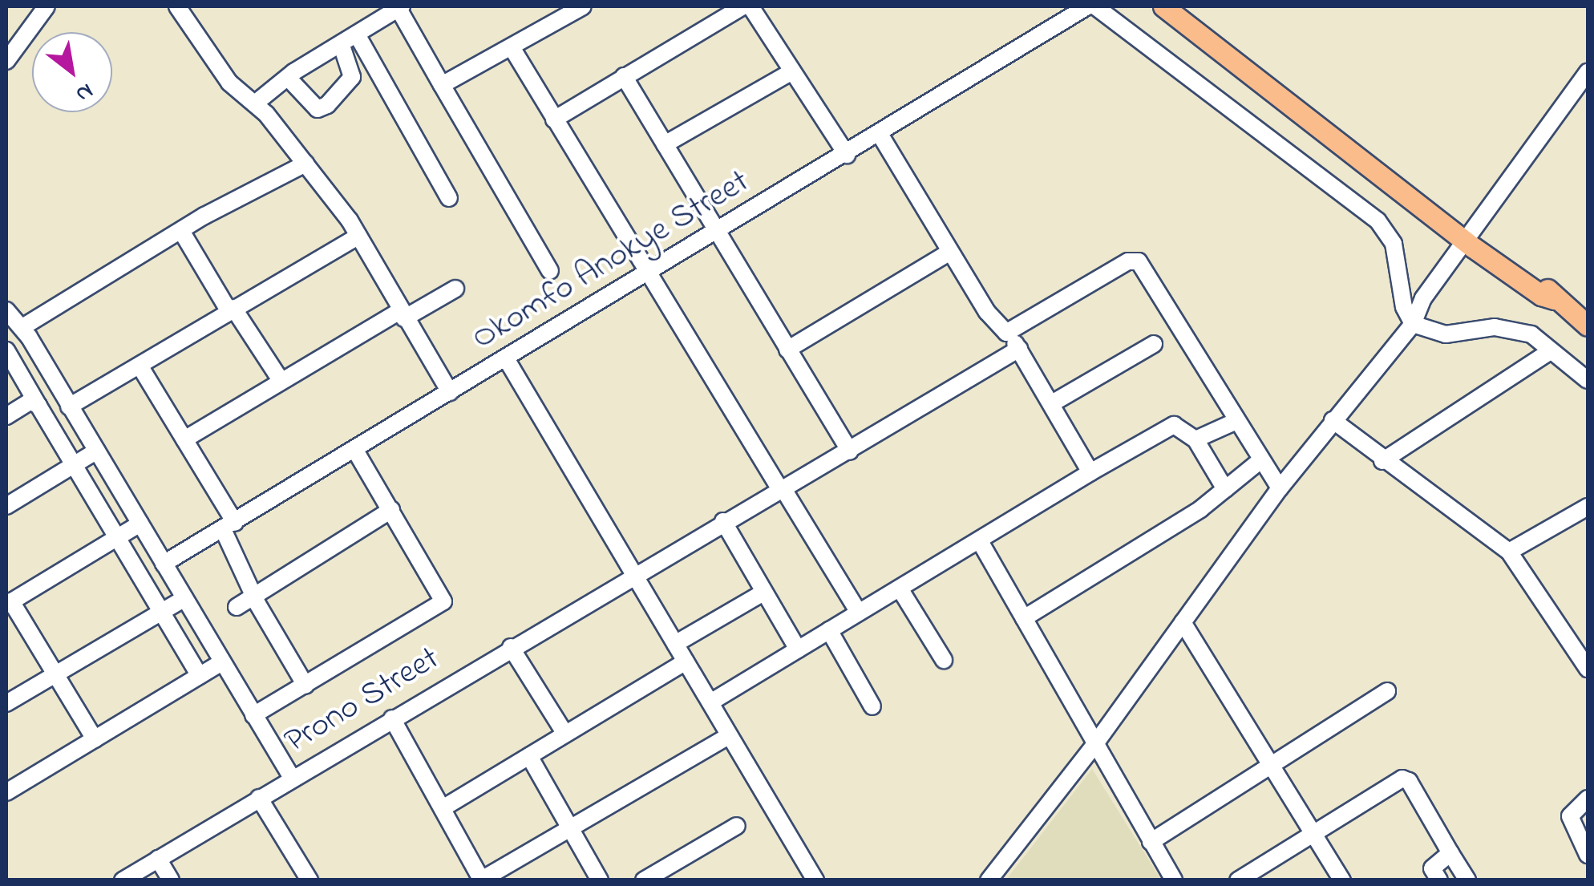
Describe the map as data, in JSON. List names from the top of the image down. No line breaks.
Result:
{"streets":{"street":["Okomfo Anokye Street","Prono Street"]},"north":"bottom right"}
